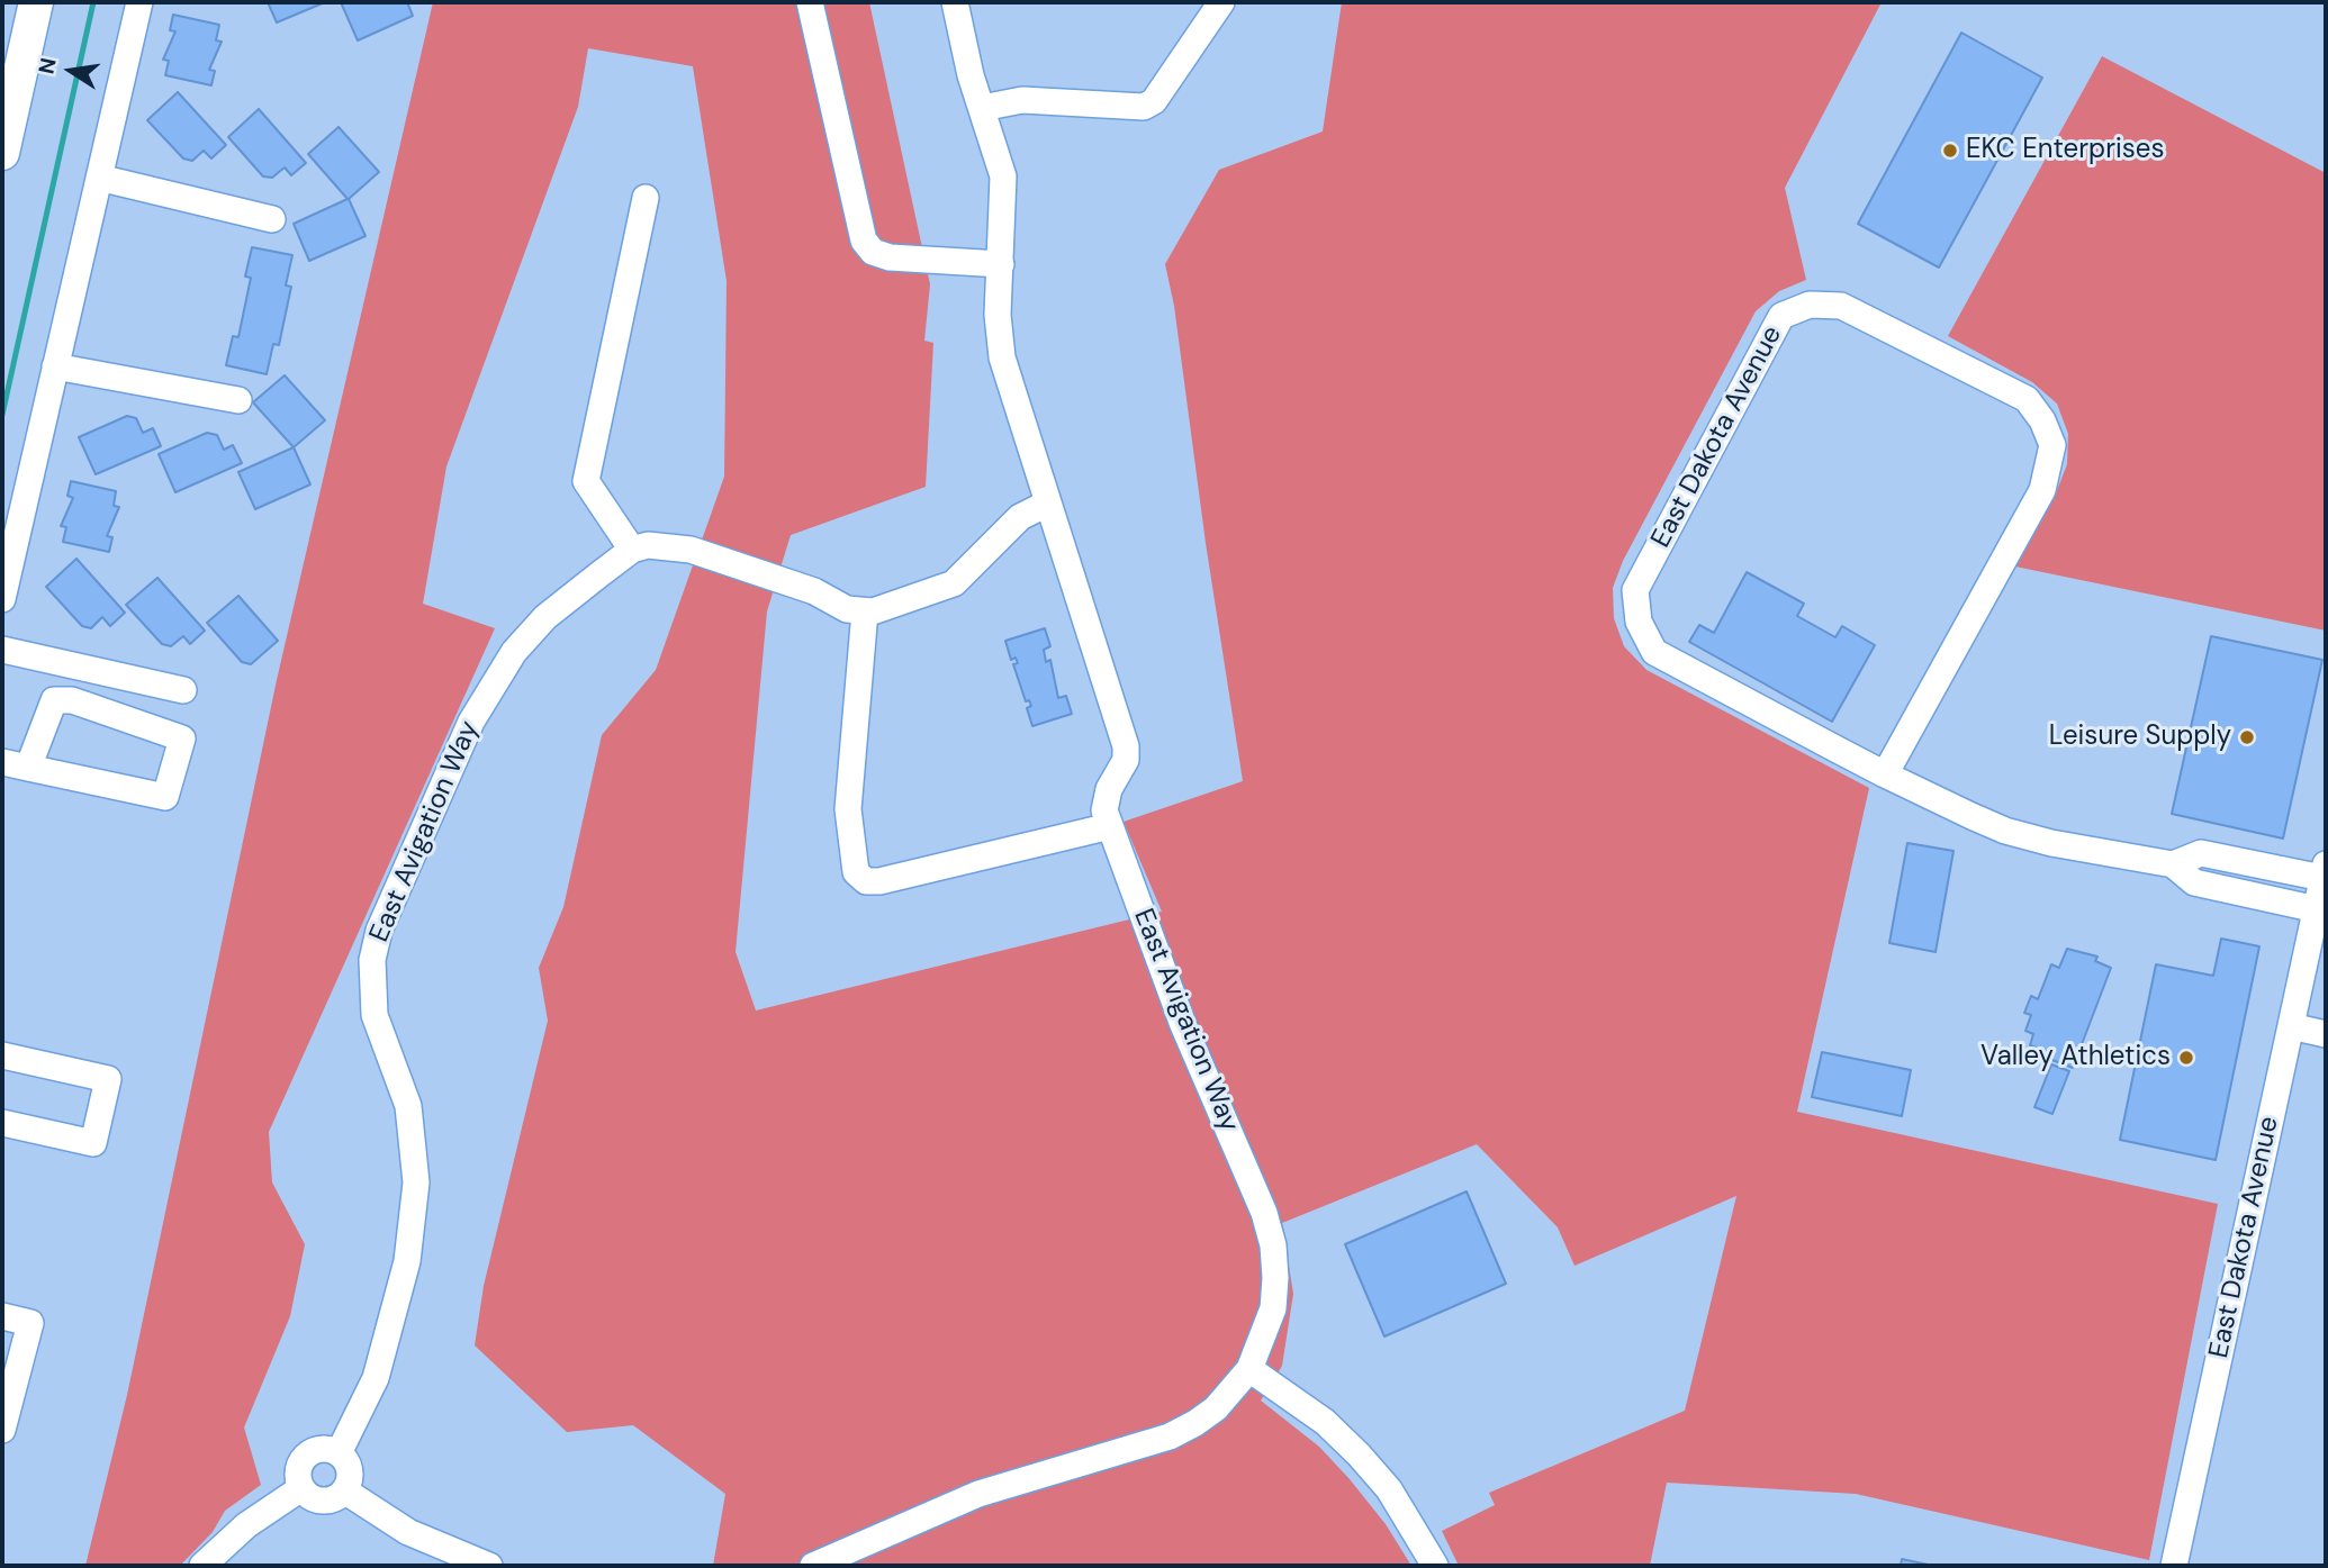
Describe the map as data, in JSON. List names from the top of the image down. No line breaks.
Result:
{"streets":{"street":["East Dakota Avenue","East Avigation Way"]},"places":["EKC Enterprises","Leisure Supply","Valley Athletics"],"north":"left"}
